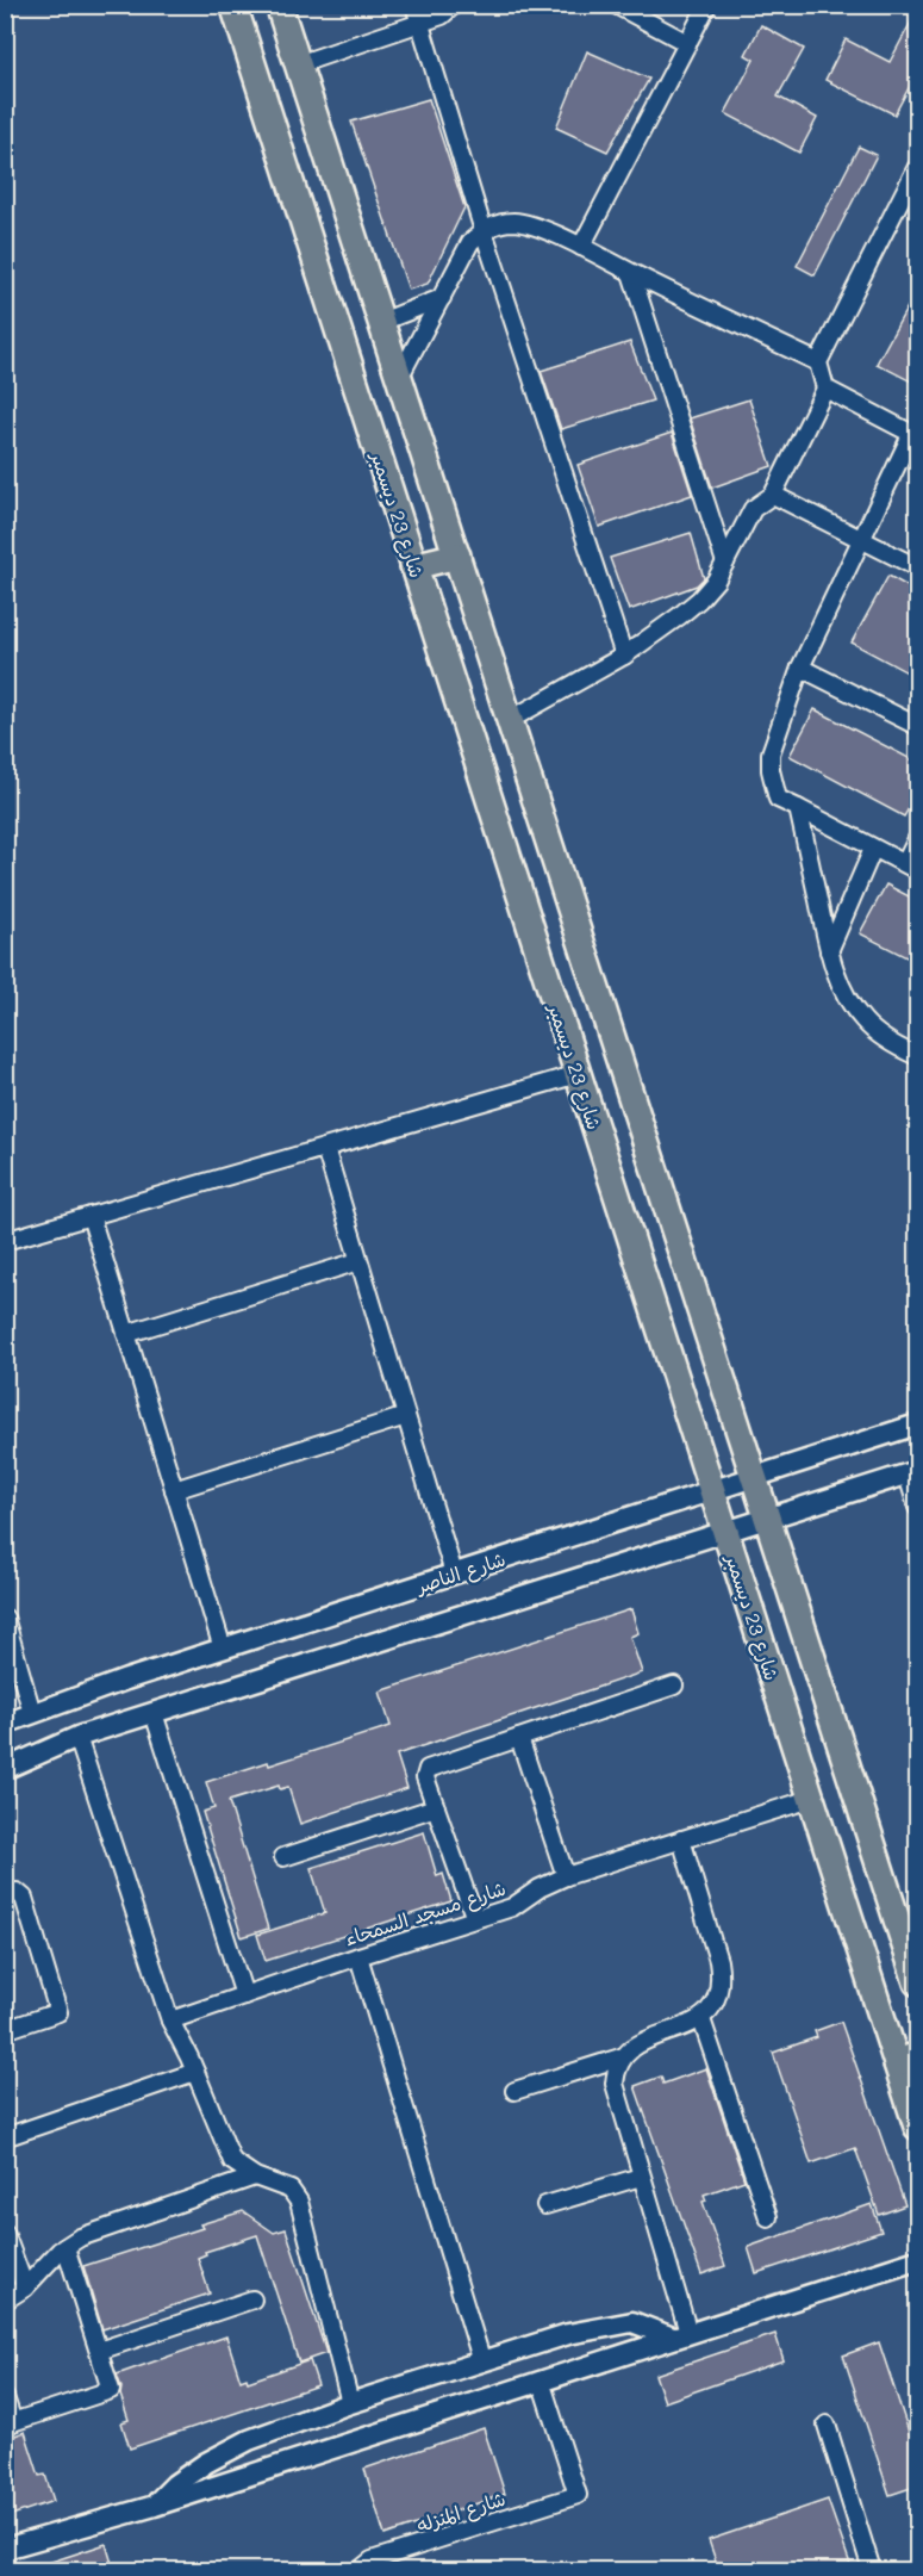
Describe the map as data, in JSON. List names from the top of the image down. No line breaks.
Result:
{"streets":{"main road":["شارع 23 ديسمبر"],"street":["شارع الناصر","شارع مسجد السمحاء","شارع المنزله"]},"crossings":[["شارع 23 ديسمبر","شارع الناصر"],["شارع 23 ديسمبر","شارع مسجد السمحاء"]]}
